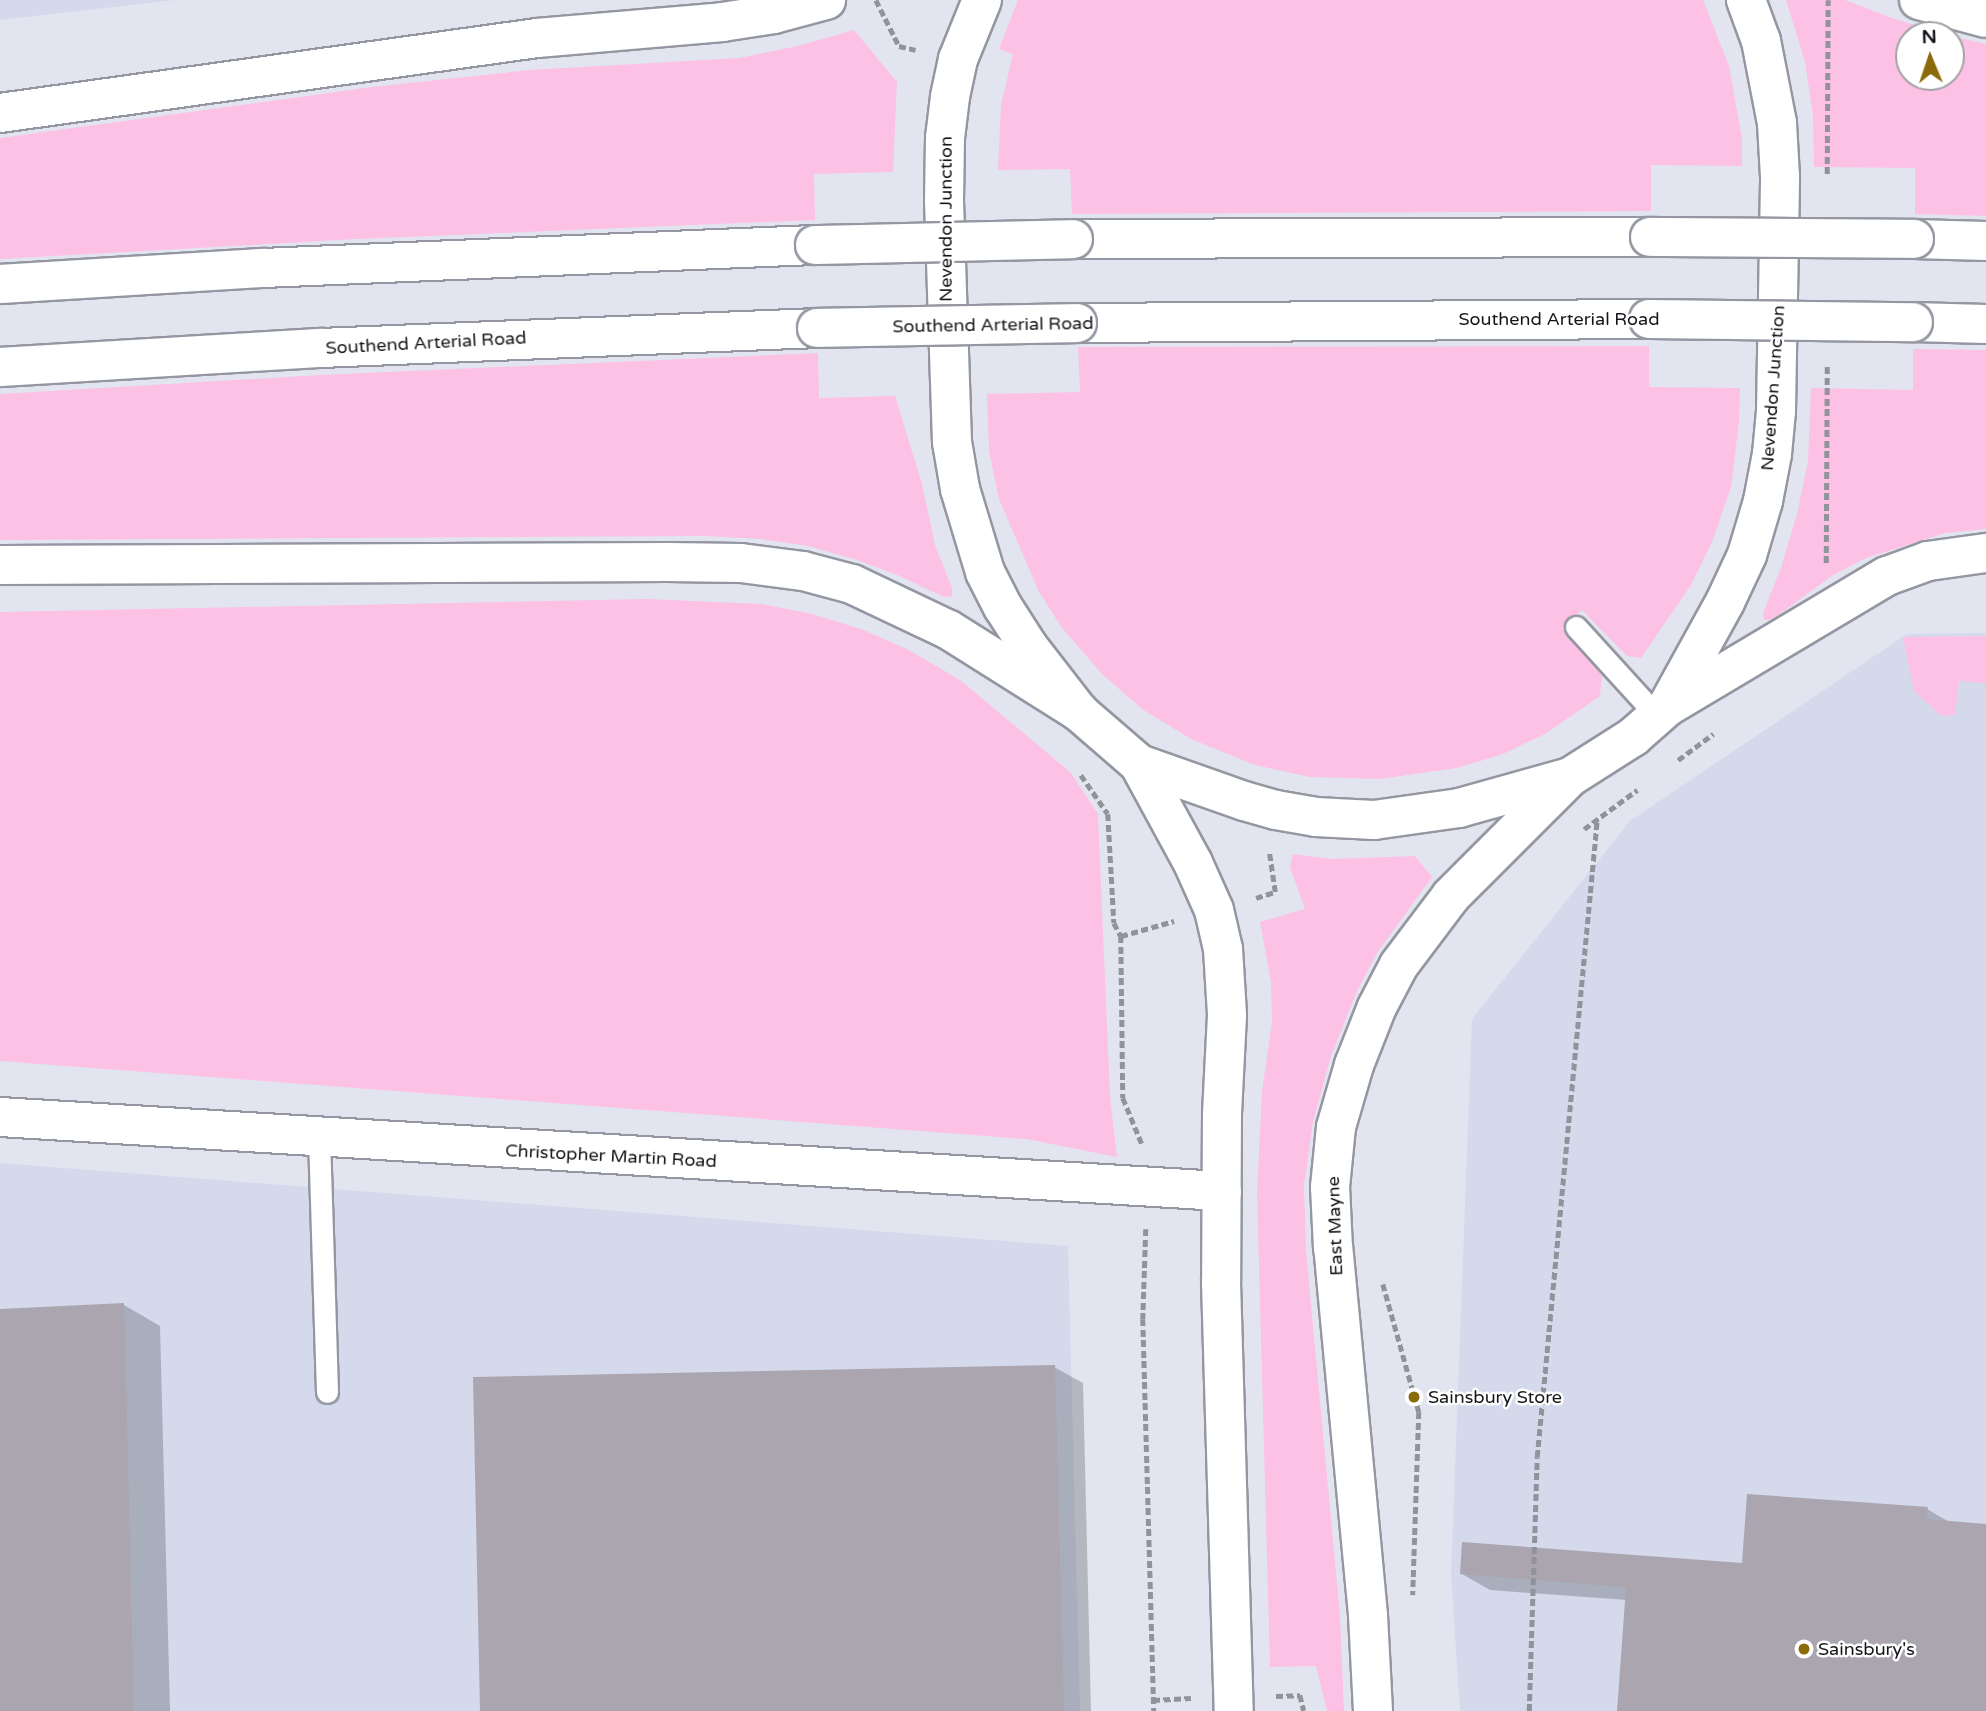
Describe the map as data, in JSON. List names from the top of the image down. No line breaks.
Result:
{"streets":{"main road":["Nevendon Junction","Southend Arterial Road","Christopher Martin Road","East Mayne"]},"crossings":[["Nevendon Junction","East Mayne"]],"places":["Sainsbury Store","Sainsbury's"],"north":"top"}
